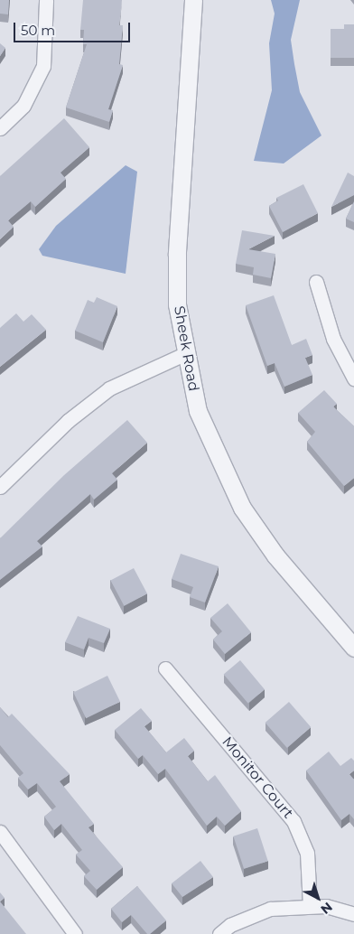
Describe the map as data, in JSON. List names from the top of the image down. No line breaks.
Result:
{"streets":{"street":["Sheek Road","Monitor Court"]},"scale_bar":"50 m","north":"bottom right"}
